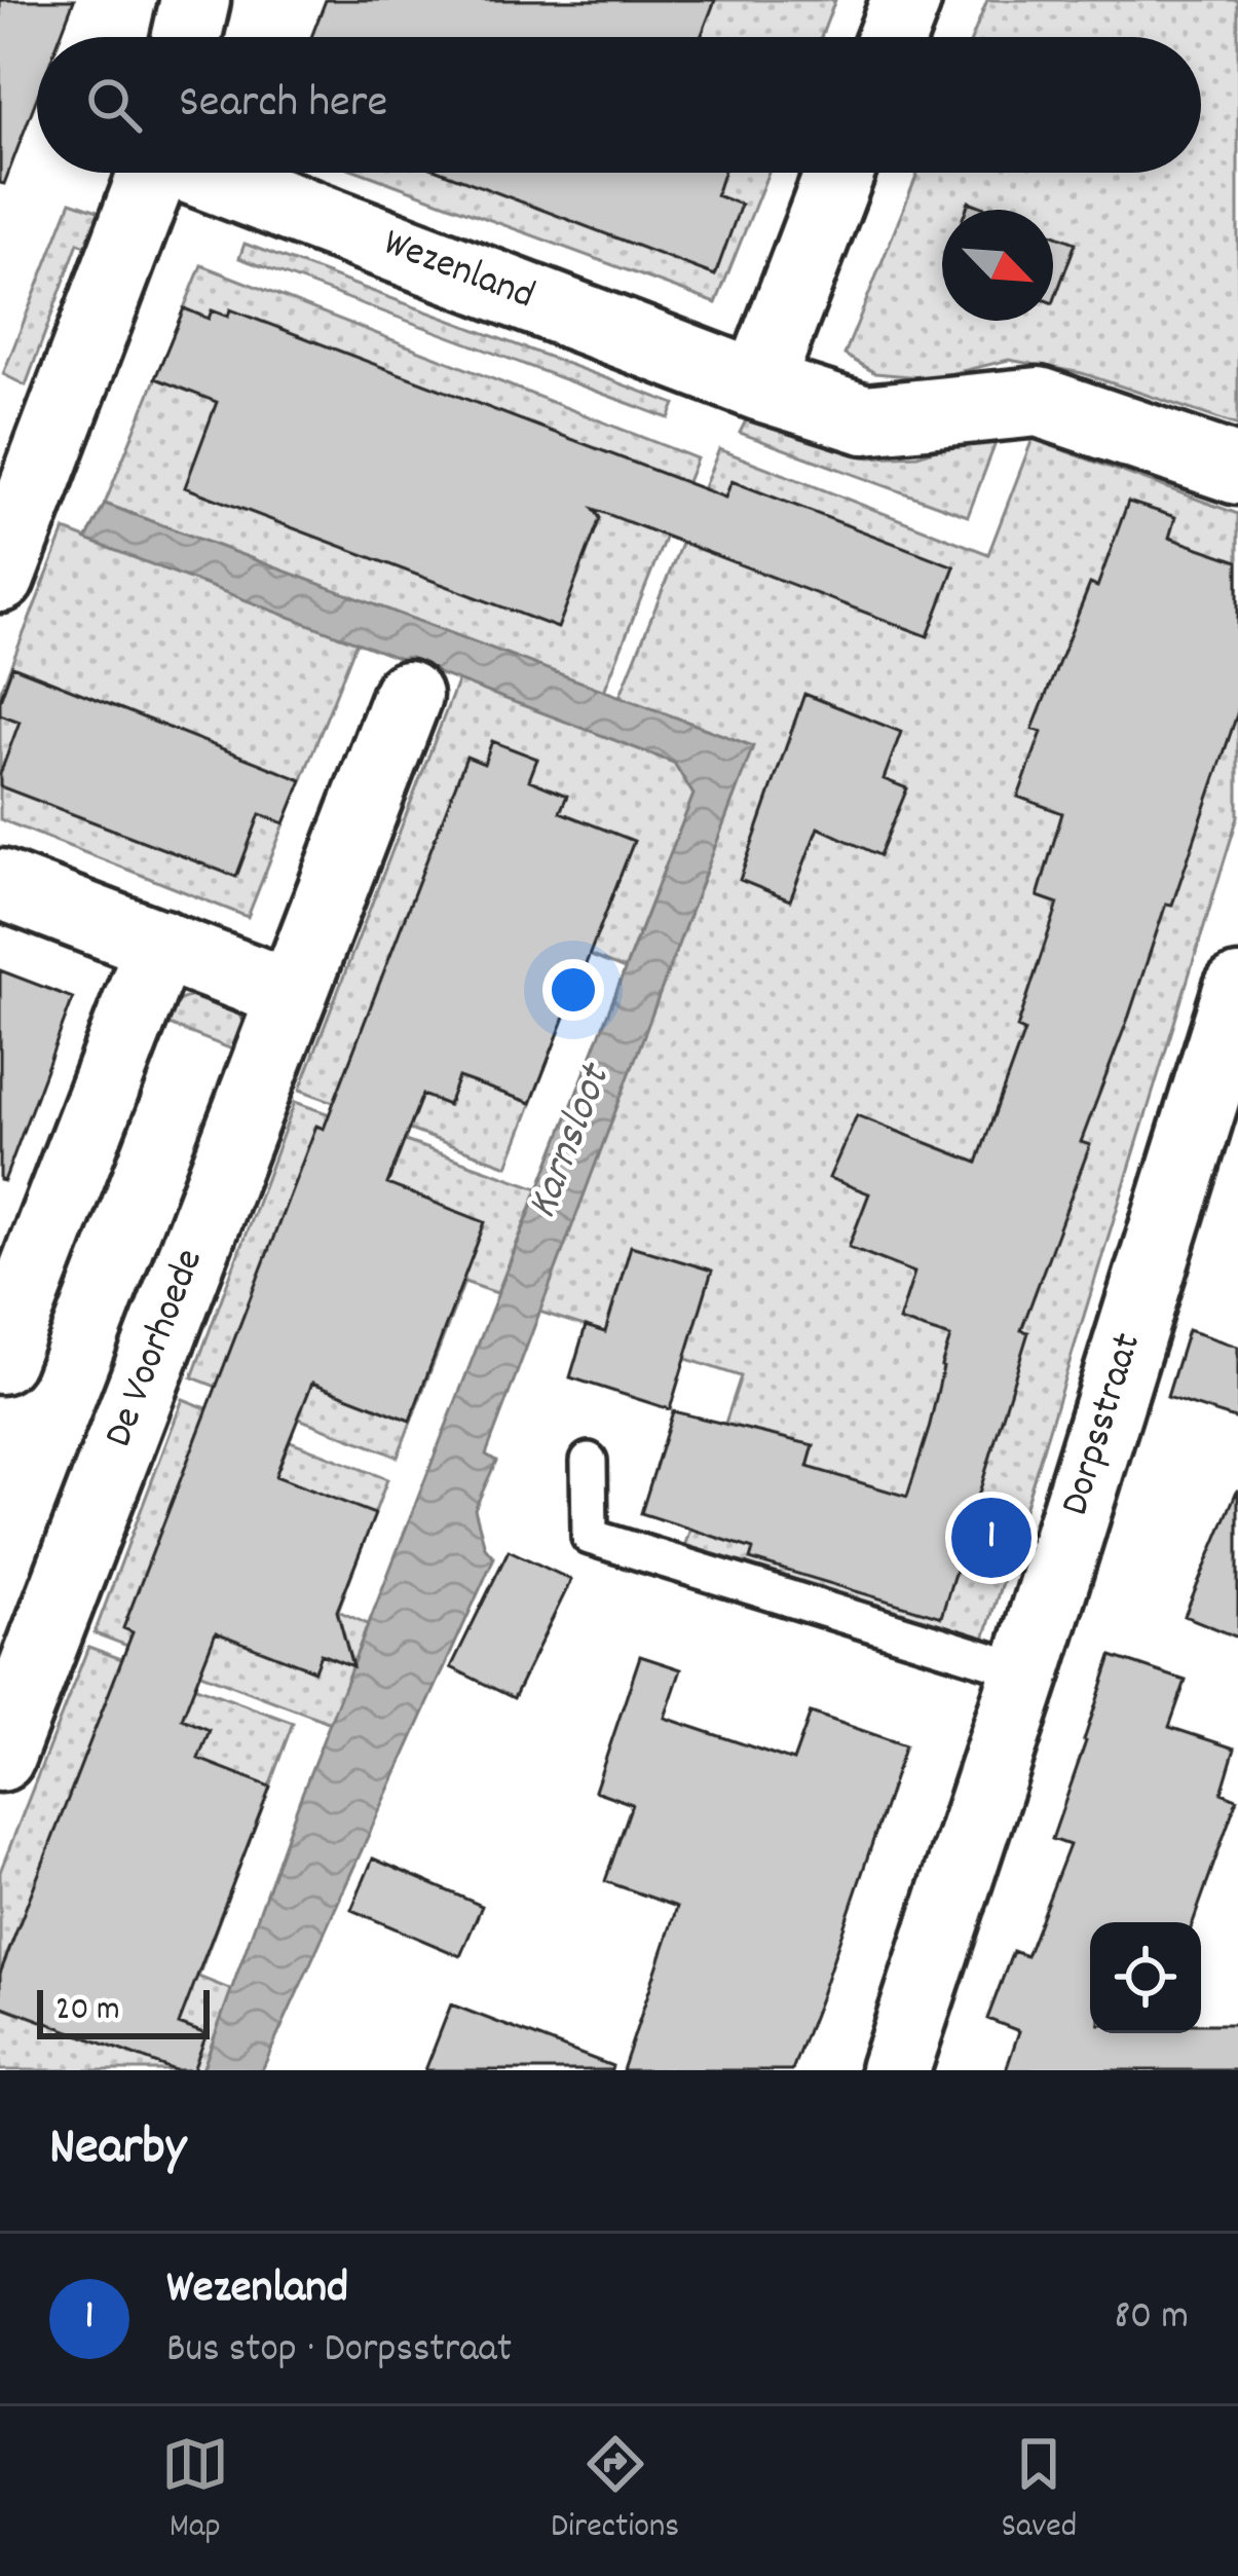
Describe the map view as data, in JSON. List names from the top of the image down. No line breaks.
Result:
{"streets":{"street":["Wezenland","De Voorhoede","Dorpsstraat"]},"water":["Karnsloot"],"scale_bar":"20 m","north":"bottom right","page":{"search":"Search here","pins":"1","scale":"20 m","heading":"Nearby","list":[{"mark":"1","name":"Wezenland","note":"Bus stop · Dorpsstraat","value":"80 m"}],"nav":["Map","Directions","Saved"]}}
